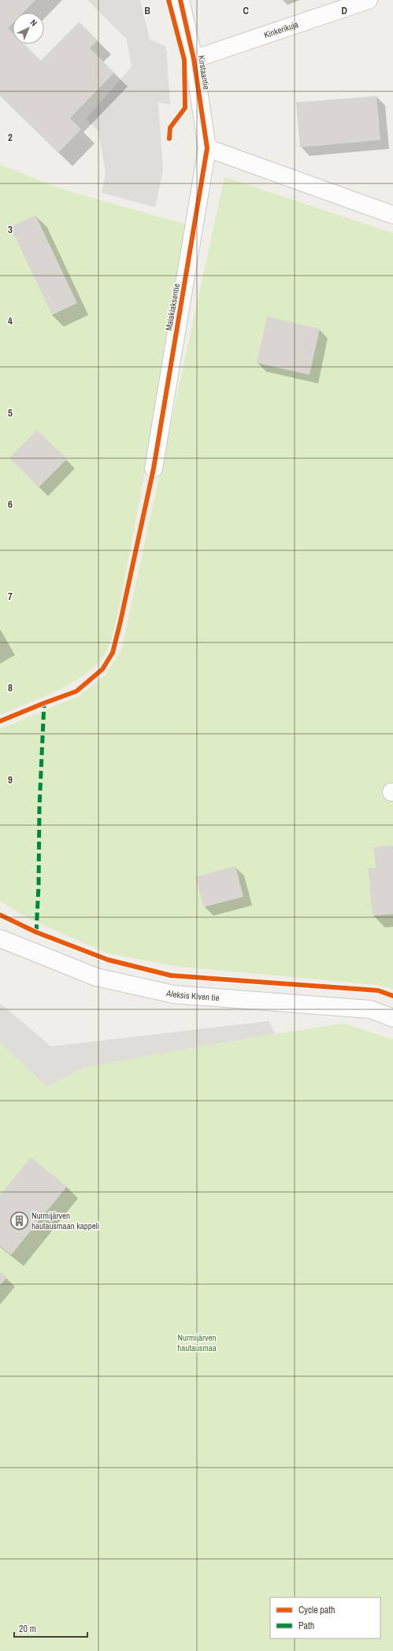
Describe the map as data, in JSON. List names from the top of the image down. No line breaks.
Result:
{"streets":{"street":["Kinkerikuja","Kirstaantie","Malakiaksentie","Aleksis Kiven tie"]},"crossings":[["Kinkerikuja","Kirstaantie"],["Kirstaantie","Malakiaksentie"]],"parks":["Nurmijärven hautausmaa"],"places":{"building":["Nurmijärven hautausmaan kappeli"]},"legend":["Cycle path","Path"],"scale_bar":"20 m","north":"top right","grid":{"columns":["B","C","D"],"rows":["2","3","4","5","6","7","8","9"]}}
